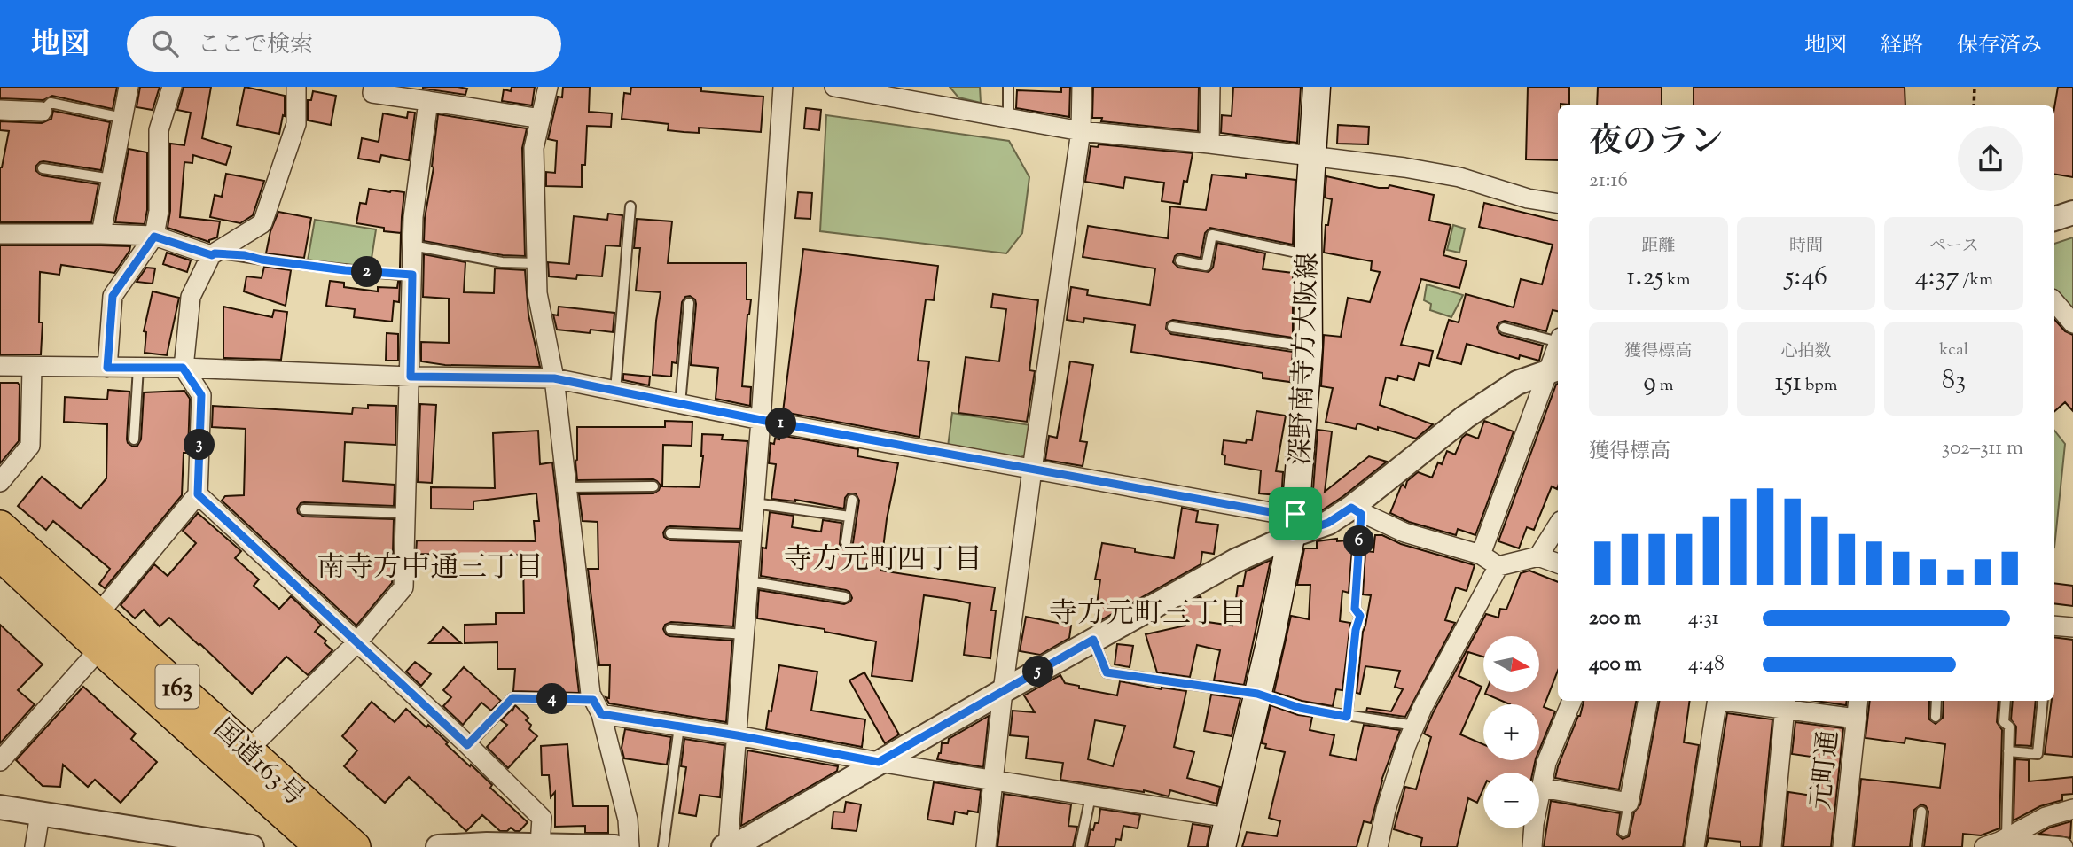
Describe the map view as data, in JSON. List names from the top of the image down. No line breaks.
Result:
{"streets":{"highway":["163","国道163号"],"main road":["深野南寺方大阪線"],"street":["元町通"]},"districts":["寺方元町四丁目","南寺方中通三丁目","寺方元町三丁目"],"north":"right","page":{"header":"地図","search":"ここで検索","nav":["地図","経路","保存済み"],"heading":["夜のラン","21:16"],"stats":[["距離","1.25 km"],["時間","5:46"],["ペース","4:37 /km"],["獲得標高","9 m"],["心拍数","151 bpm"],["kcal","83"]],"pins":["2","1","3","6","5","4"],"chart":["獲得標高","302–311 m"],"list":[{"name":"200 m","note":"4:31"},{"name":"400 m","note":"4:48"}],"map_buttons":["+","−"]}}
